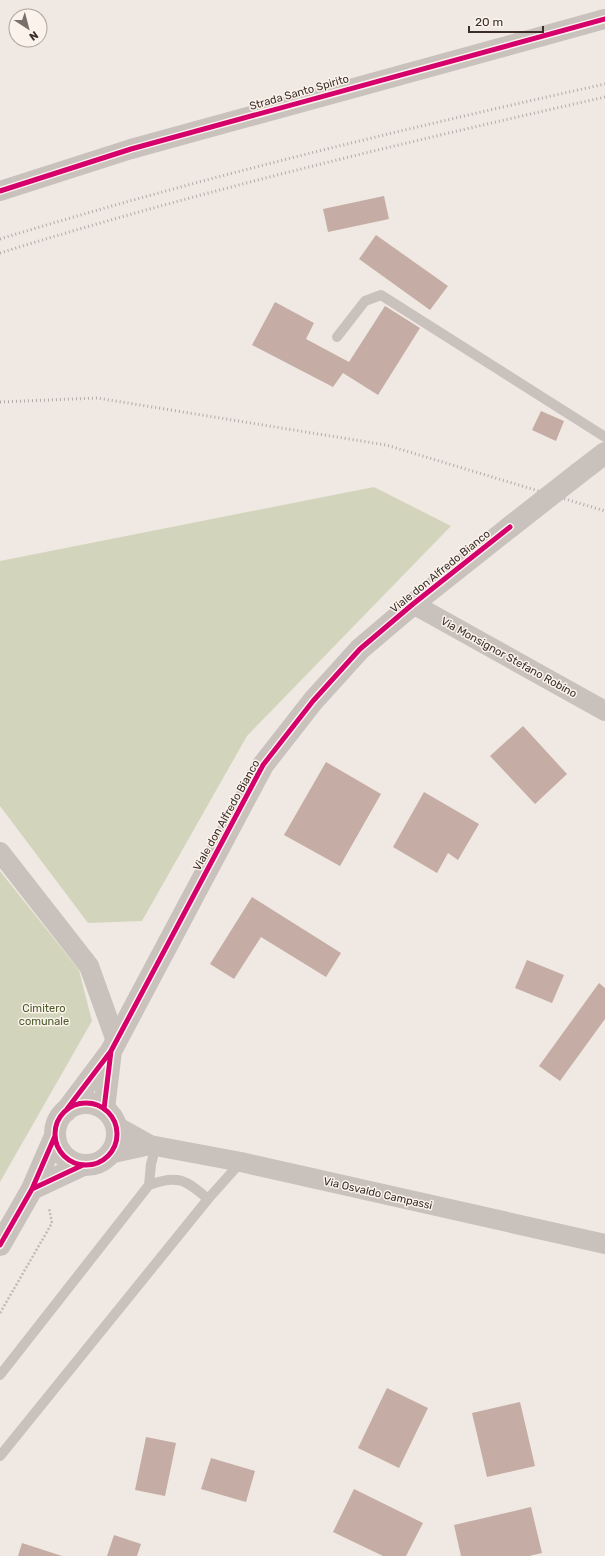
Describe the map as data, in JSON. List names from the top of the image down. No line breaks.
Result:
{"streets":{"street":["Strada Santo Spirito","Viale don Alfredo Bianco","Via Monsignor Stefano Robino","Via Osvaldo Campassi"]},"crossings":[["Viale don Alfredo Bianco","Via Monsignor Stefano Robino"],["Viale don Alfredo Bianco","Via Osvaldo Campassi"]],"parks":["Cimitero comunale"],"scale_bar":"20 m","north":"bottom right"}
